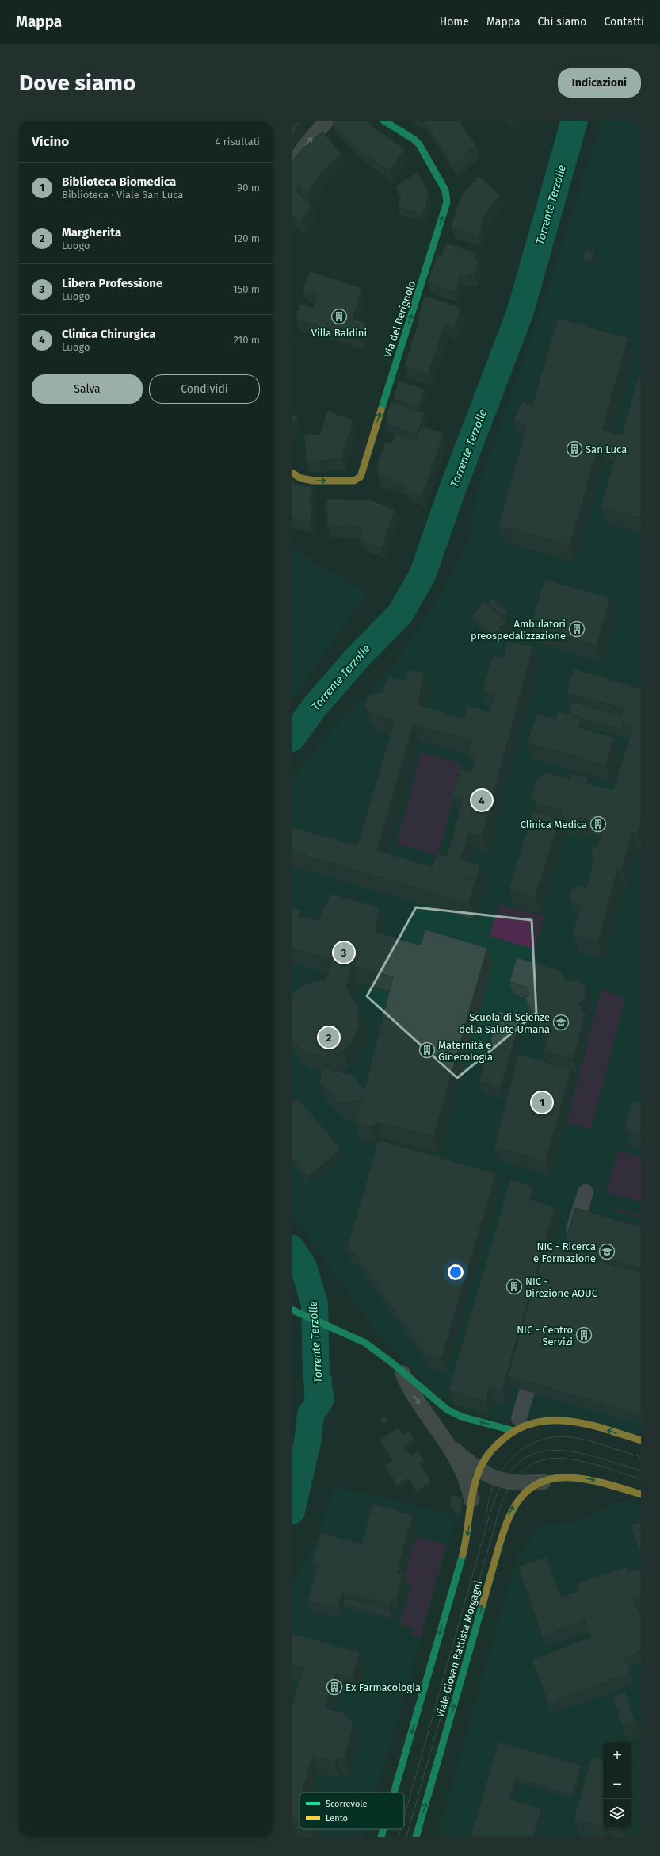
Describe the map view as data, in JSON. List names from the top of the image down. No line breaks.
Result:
{"streets":{"main road":["Via del Berignolo","Viale Giovan Battista Morgagni"]},"water":["Torrente Terzolle"],"places":{"building":["Villa Baldini","San Luca","Ambulatori preospedalizzazione","Clinica Medica","Maternità e Ginecologia","NIC - Direzione AOUC","NIC - Centro Servizi","Ex Farmacologia"],"school or university":["Scuola di Scienze della Salute Umana","NIC - Ricerca e Formazione"]},"legend":["Scorrevole","Lento"],"page":{"header":"Mappa","nav":["Home","Mappa","Chi siamo","Contatti"],"buttons":["Indicazioni",["Salva","Condividi"]],"title":"Dove siamo","heading":["Vicino","4 risultati"],"list":[{"mark":"1","name":"Biblioteca Biomedica","note":"Biblioteca · Viale San Luca","value":"90 m"},{"mark":"2","name":"Margherita","note":"Luogo","value":"120 m"},{"mark":"3","name":"Libera Professione","note":"Luogo","value":"150 m"},{"mark":"4","name":"Clinica Chirurgica","note":"Luogo","value":"210 m"}],"pins":["4","3","2","1"],"map_buttons":["+","−"]}}
